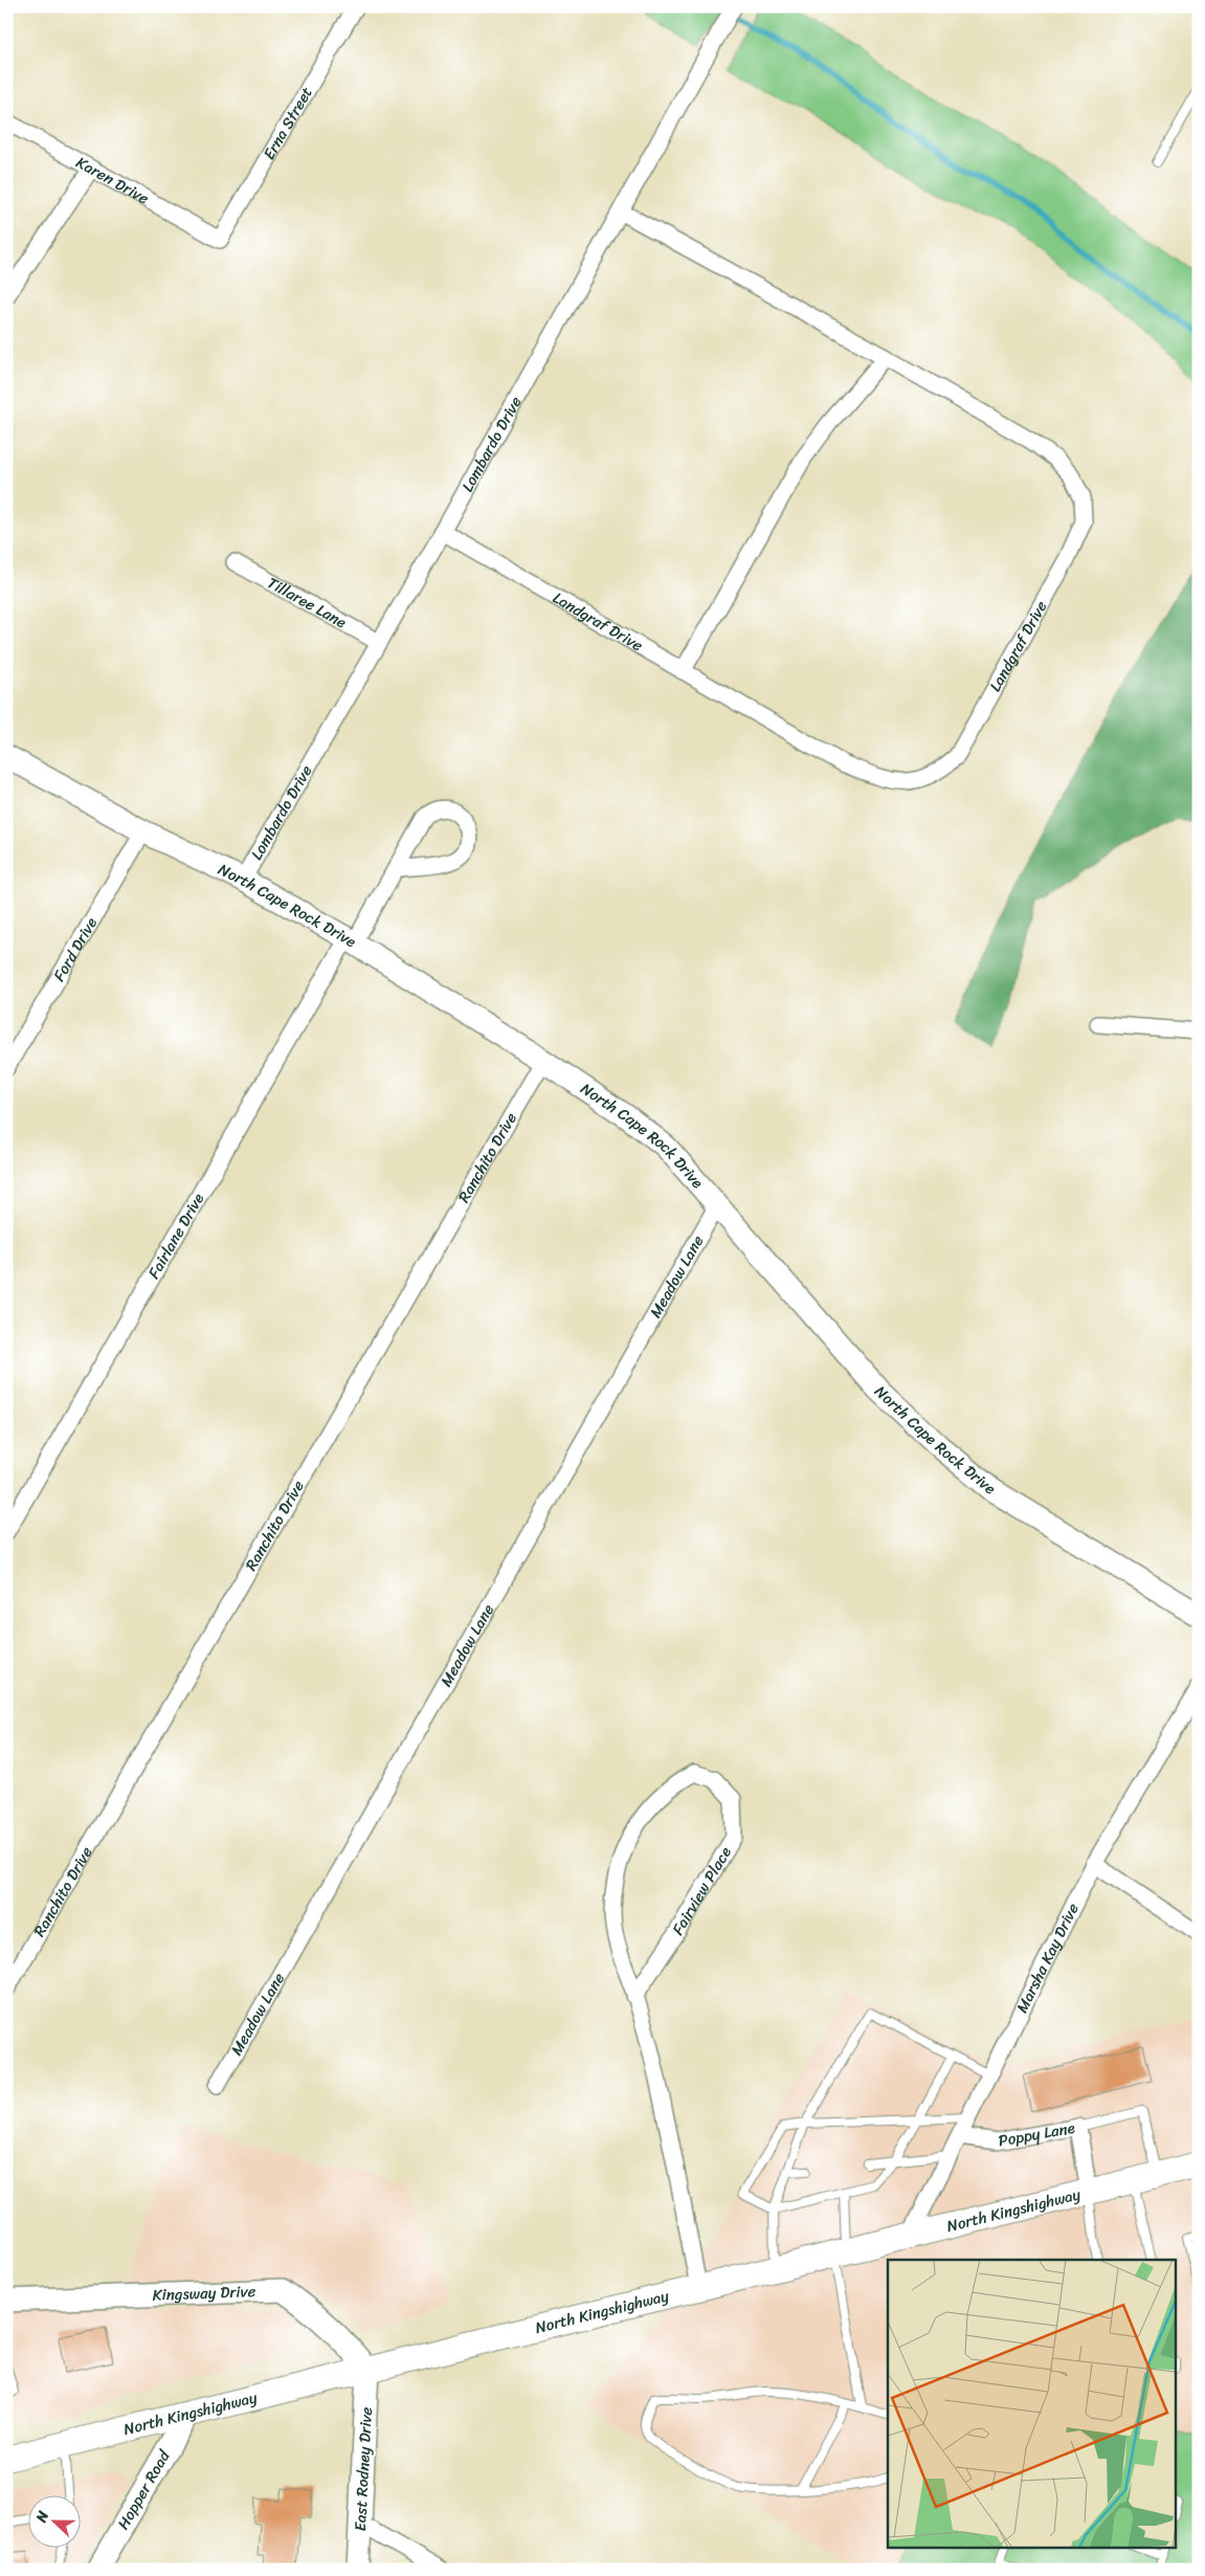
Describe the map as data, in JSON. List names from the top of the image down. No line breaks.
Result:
{"streets":{"main road":["North Kingshighway"],"street":["Erna Street","Karen Drive","Lombardo Drive","Tillaree Lane","Landgraf Drive","North Cape Rock Drive","Ford Drive","Ranchito Drive","Fairlane Drive","Meadow Lane","Fairview Place","Marsha Kay Drive","Poppy Lane","Kingsway Drive","East Rodney Drive","Hopper Road"]},"crossings":[["Erna Street","Karen Drive"],["Lombardo Drive","Tillaree Lane"],["Lombardo Drive","Landgraf Drive"],["Lombardo Drive","North Cape Rock Drive"],["North Cape Rock Drive","Ford Drive"],["North Cape Rock Drive","Ranchito Drive"],["North Cape Rock Drive","Fairlane Drive"],["North Cape Rock Drive","Meadow Lane"],["Fairview Place","North Kingshighway"],["Marsha Kay Drive","Poppy Lane"],["Marsha Kay Drive","North Kingshighway"],["Poppy Lane","North Kingshighway"],["North Kingshighway","Kingsway Drive"],["North Kingshighway","East Rodney Drive"],["North Kingshighway","Hopper Road"],["Kingsway Drive","East Rodney Drive"]],"north":"left"}
